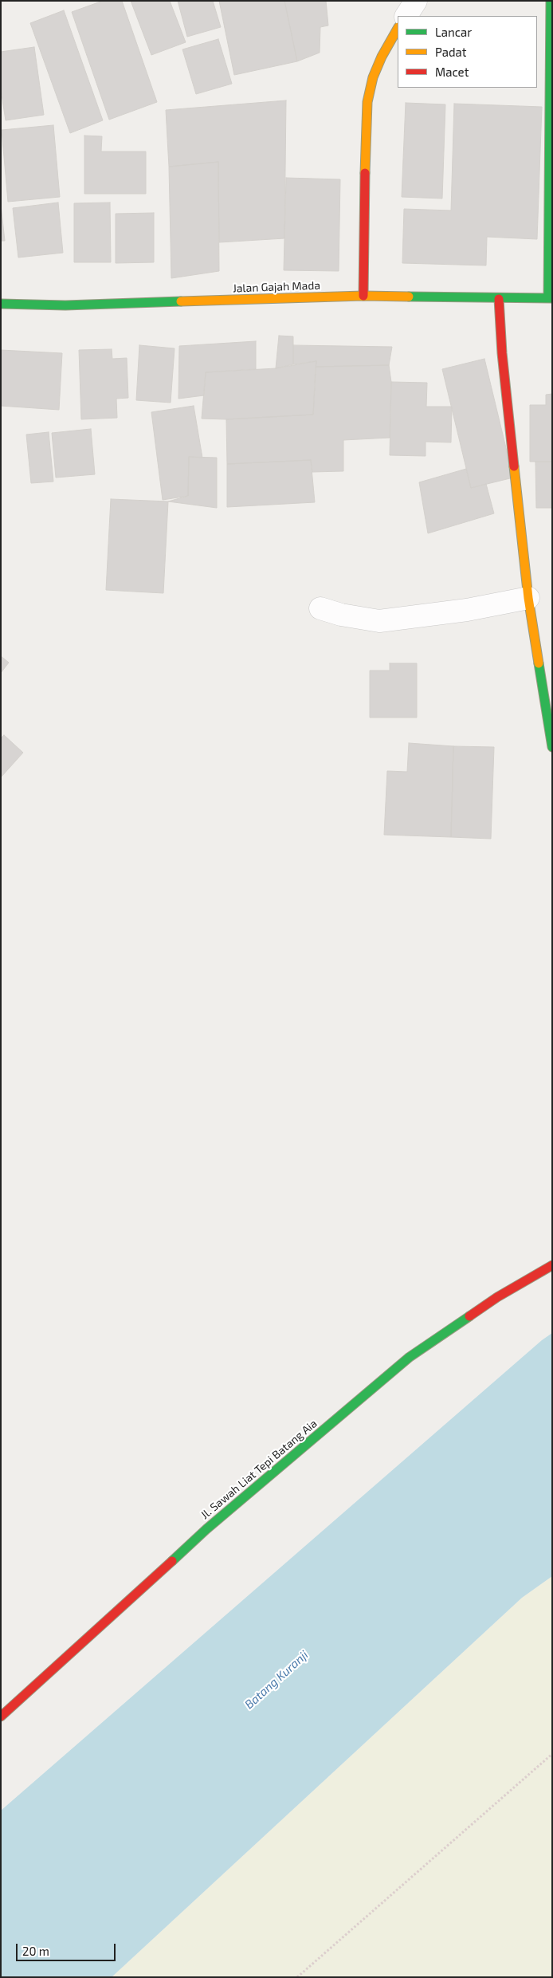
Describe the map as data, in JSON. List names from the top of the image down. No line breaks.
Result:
{"streets":{"street":["Jalan Gajah Mada","Jl. Sawah Liat Tepi Batang Aia"]},"water":["Batang Kuranji"],"legend":["Lancar","Padat","Macet"],"scale_bar":"20 m"}
